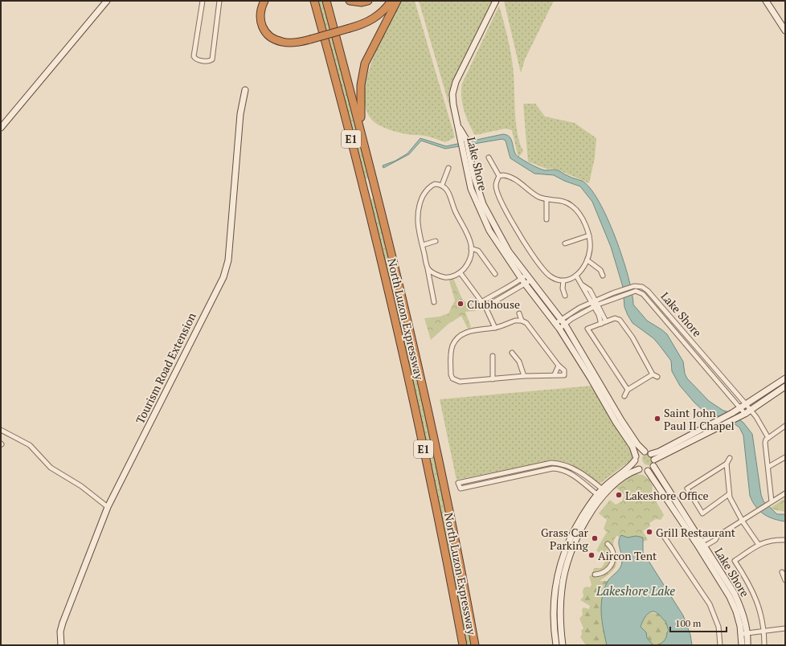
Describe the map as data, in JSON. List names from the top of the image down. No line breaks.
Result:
{"streets":{"highway":["E1","North Luzon Expressway"],"street":["Lake Shore","Tourism Road Extension"]},"water":["Lakeshore Lake"],"places":["Clubhouse","Saint John Paul II Chapel","Lakeshore Office","Grill Restaurant","Grass Car Parking","Aircon Tent"],"scale_bar":"100 m"}
